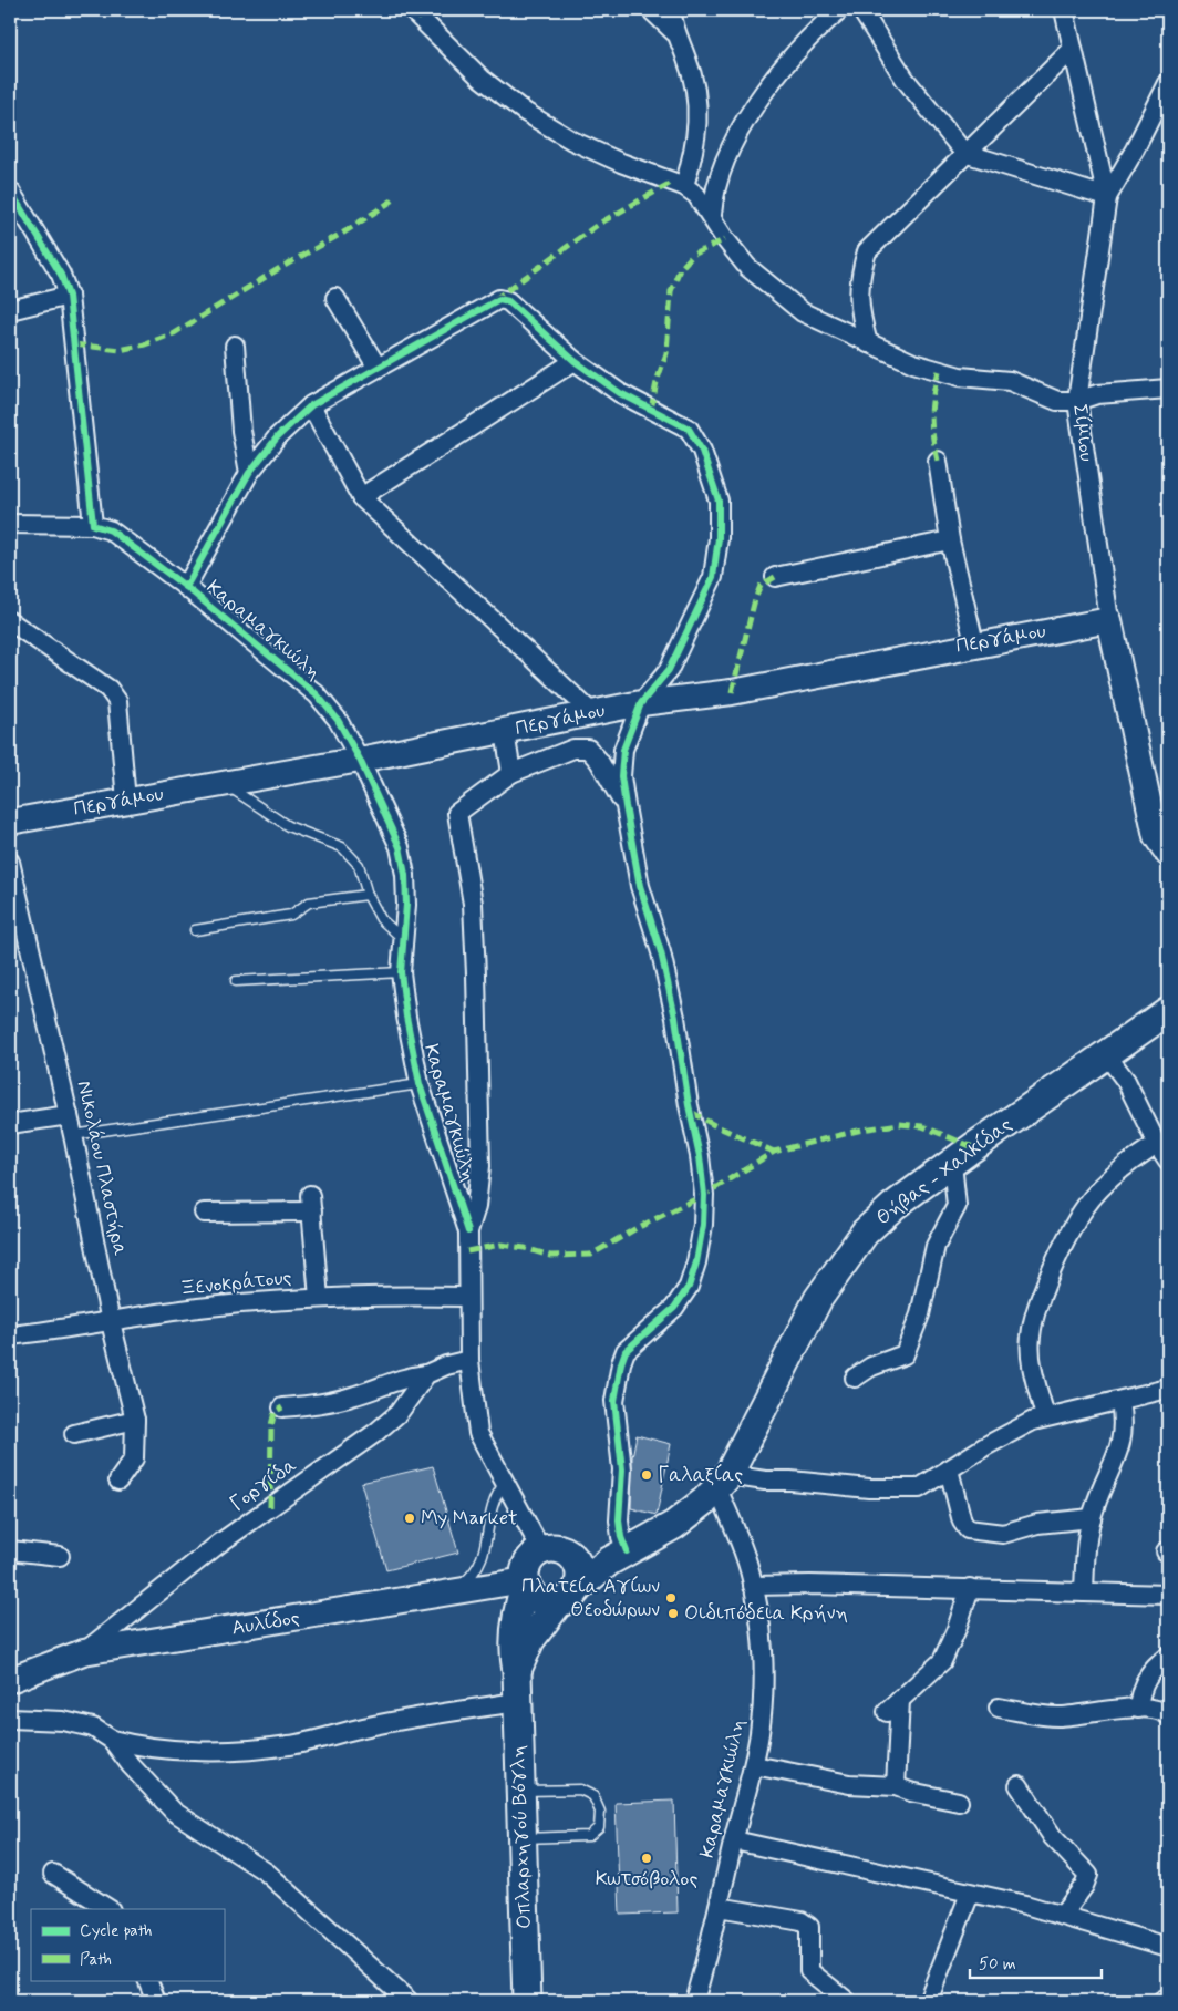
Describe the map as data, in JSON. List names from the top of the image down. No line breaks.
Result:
{"streets":{"main road":["Θήβας - Χαλκίδας","Οπλαρχηγού Βόγλη"],"street":["Σίμιου","Καραμαγκιώλη","Περγάμου","Νικολάου Πλαστήρα","Ξενοκράτους","Γοργίδα","Αυλίδος"]},"crossings":[["Σίμιου","Περγάμου"],["Καραμαγκιώλη","Περγάμου"],["Καραμαγκιώλη","Θήβας - Χαλκίδας"],["Νικολάου Πλαστήρα","Ξενοκράτους"],["Θήβας - Χαλκίδας","Αυλίδος"],["Θήβας - Χαλκίδας","Οπλαρχηγού Βόγλη"],["Γοργίδα","Αυλίδος"],["Αυλίδος","Οπλαρχηγού Βόγλη"]],"places":["Γαλαξίας","My Market","Πλατεία Αγίων Θεοδώρων","Οιδιπόδεια Κρήνη","Κωτσόβολος"],"legend":["Cycle path","Path"],"scale_bar":"50 m"}
